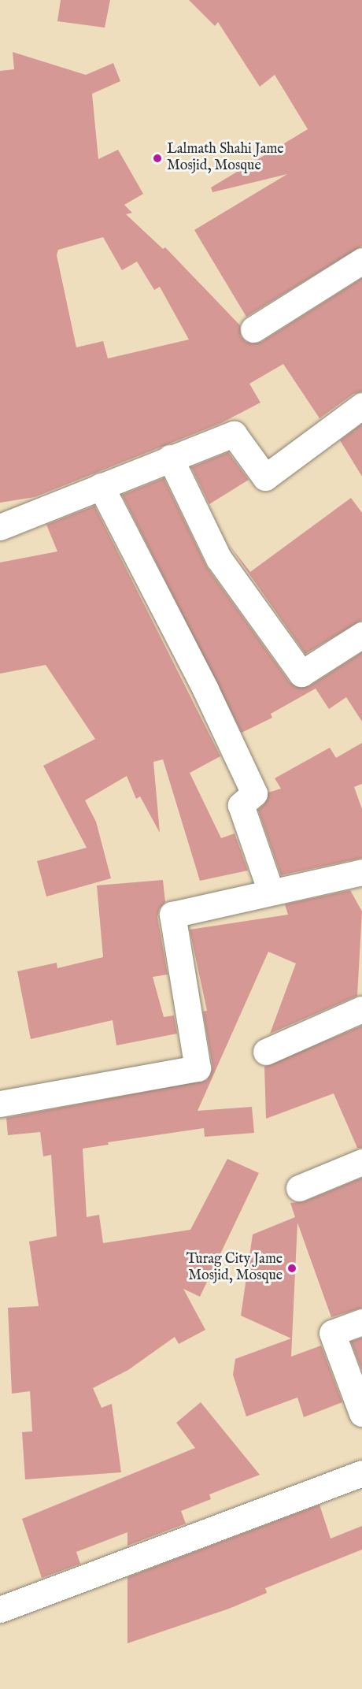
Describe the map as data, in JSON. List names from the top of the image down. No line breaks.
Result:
{"places":["Lalmath Shahi Jame Mosjid, Mosque","Turag City Jame Mosjid, Mosque"]}
